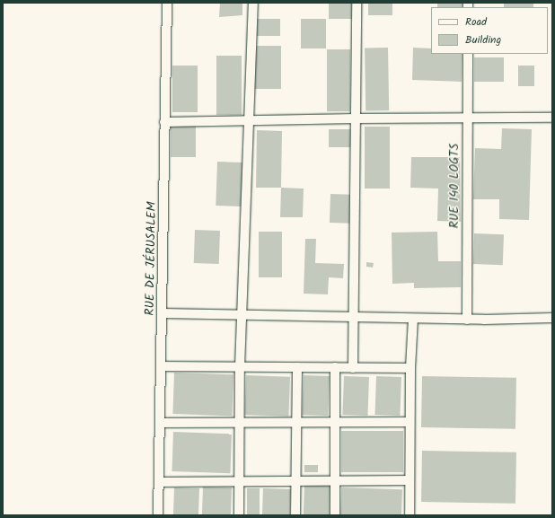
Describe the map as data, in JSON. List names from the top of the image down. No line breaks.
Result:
{"streets":{"street":["RUE 140 LOGTS","RUE DE JÉRUSALEM"]},"legend":["Road","Building"]}
